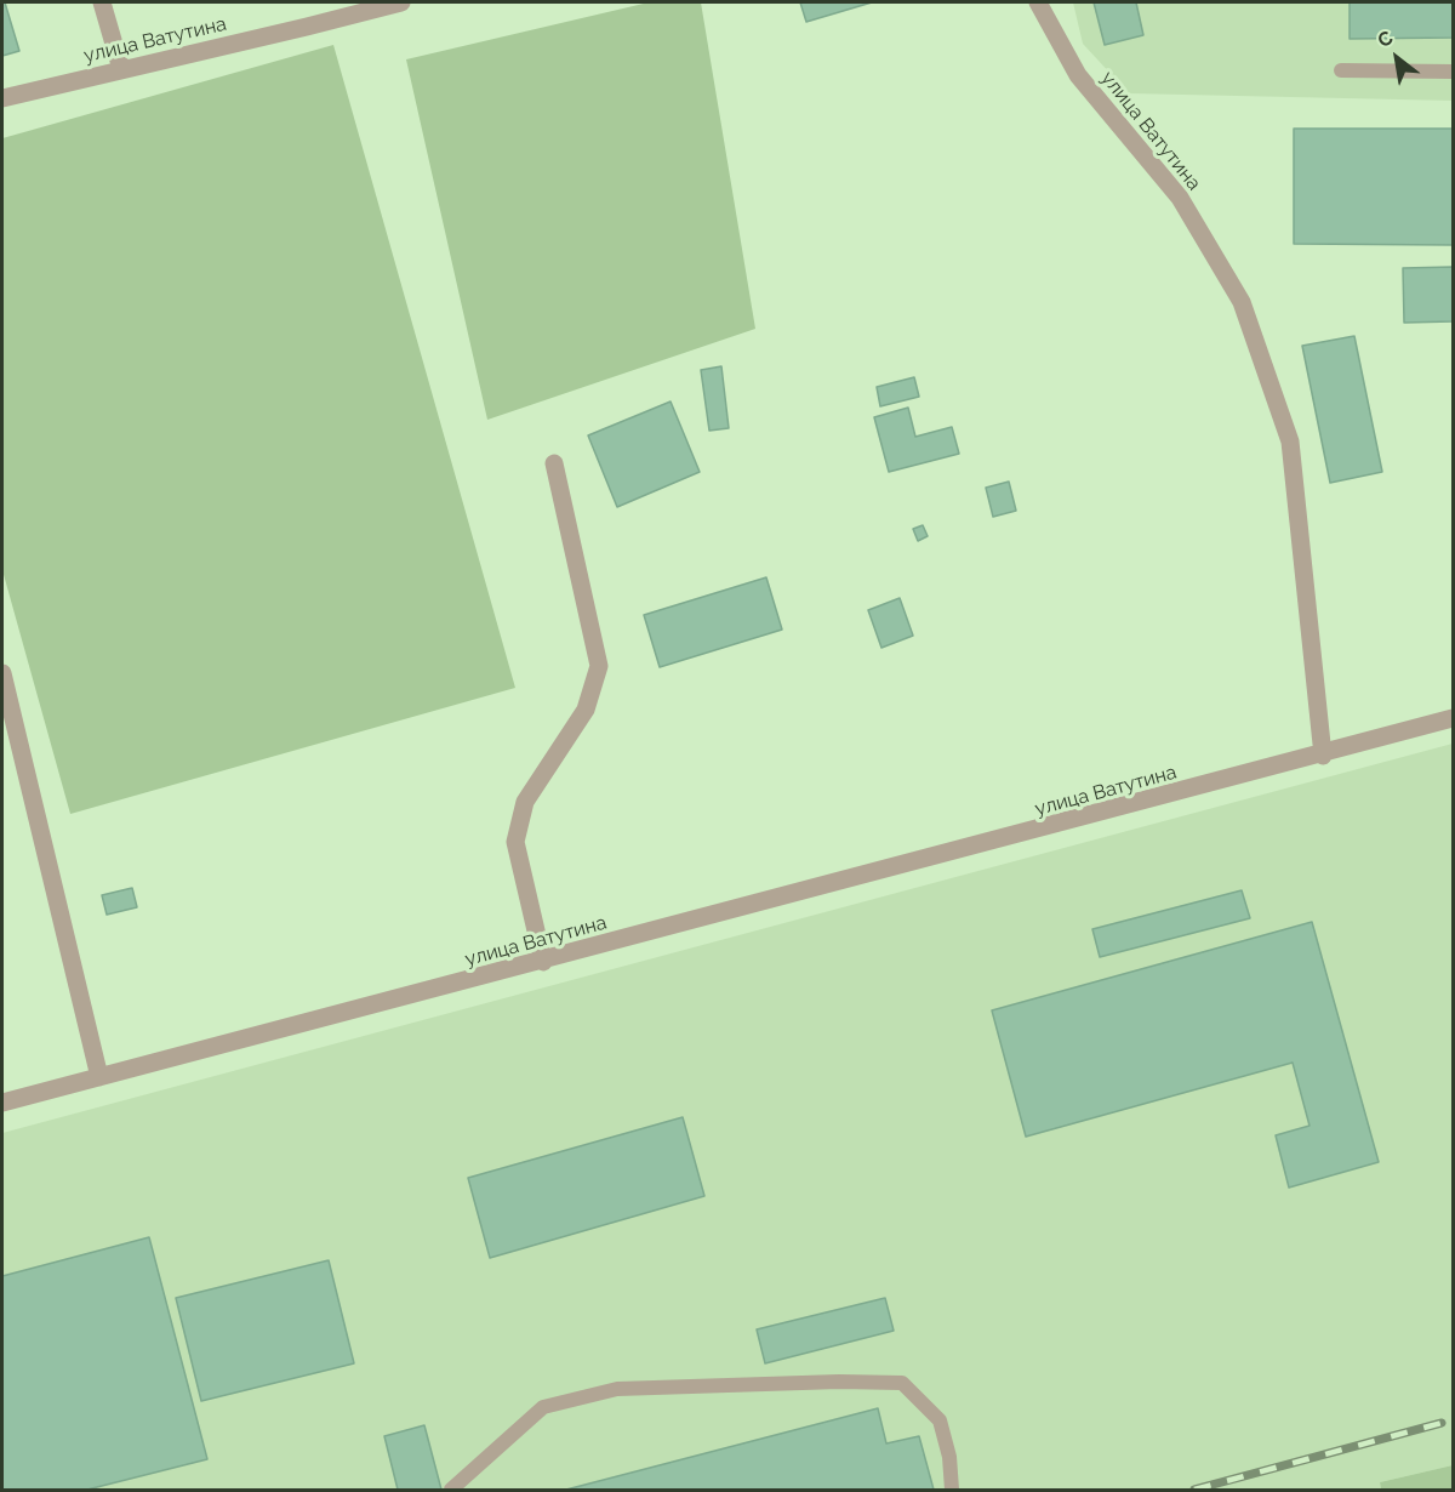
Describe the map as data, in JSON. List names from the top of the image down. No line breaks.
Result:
{"streets":{"street":["улица Ватутина"]},"north":"top left"}
